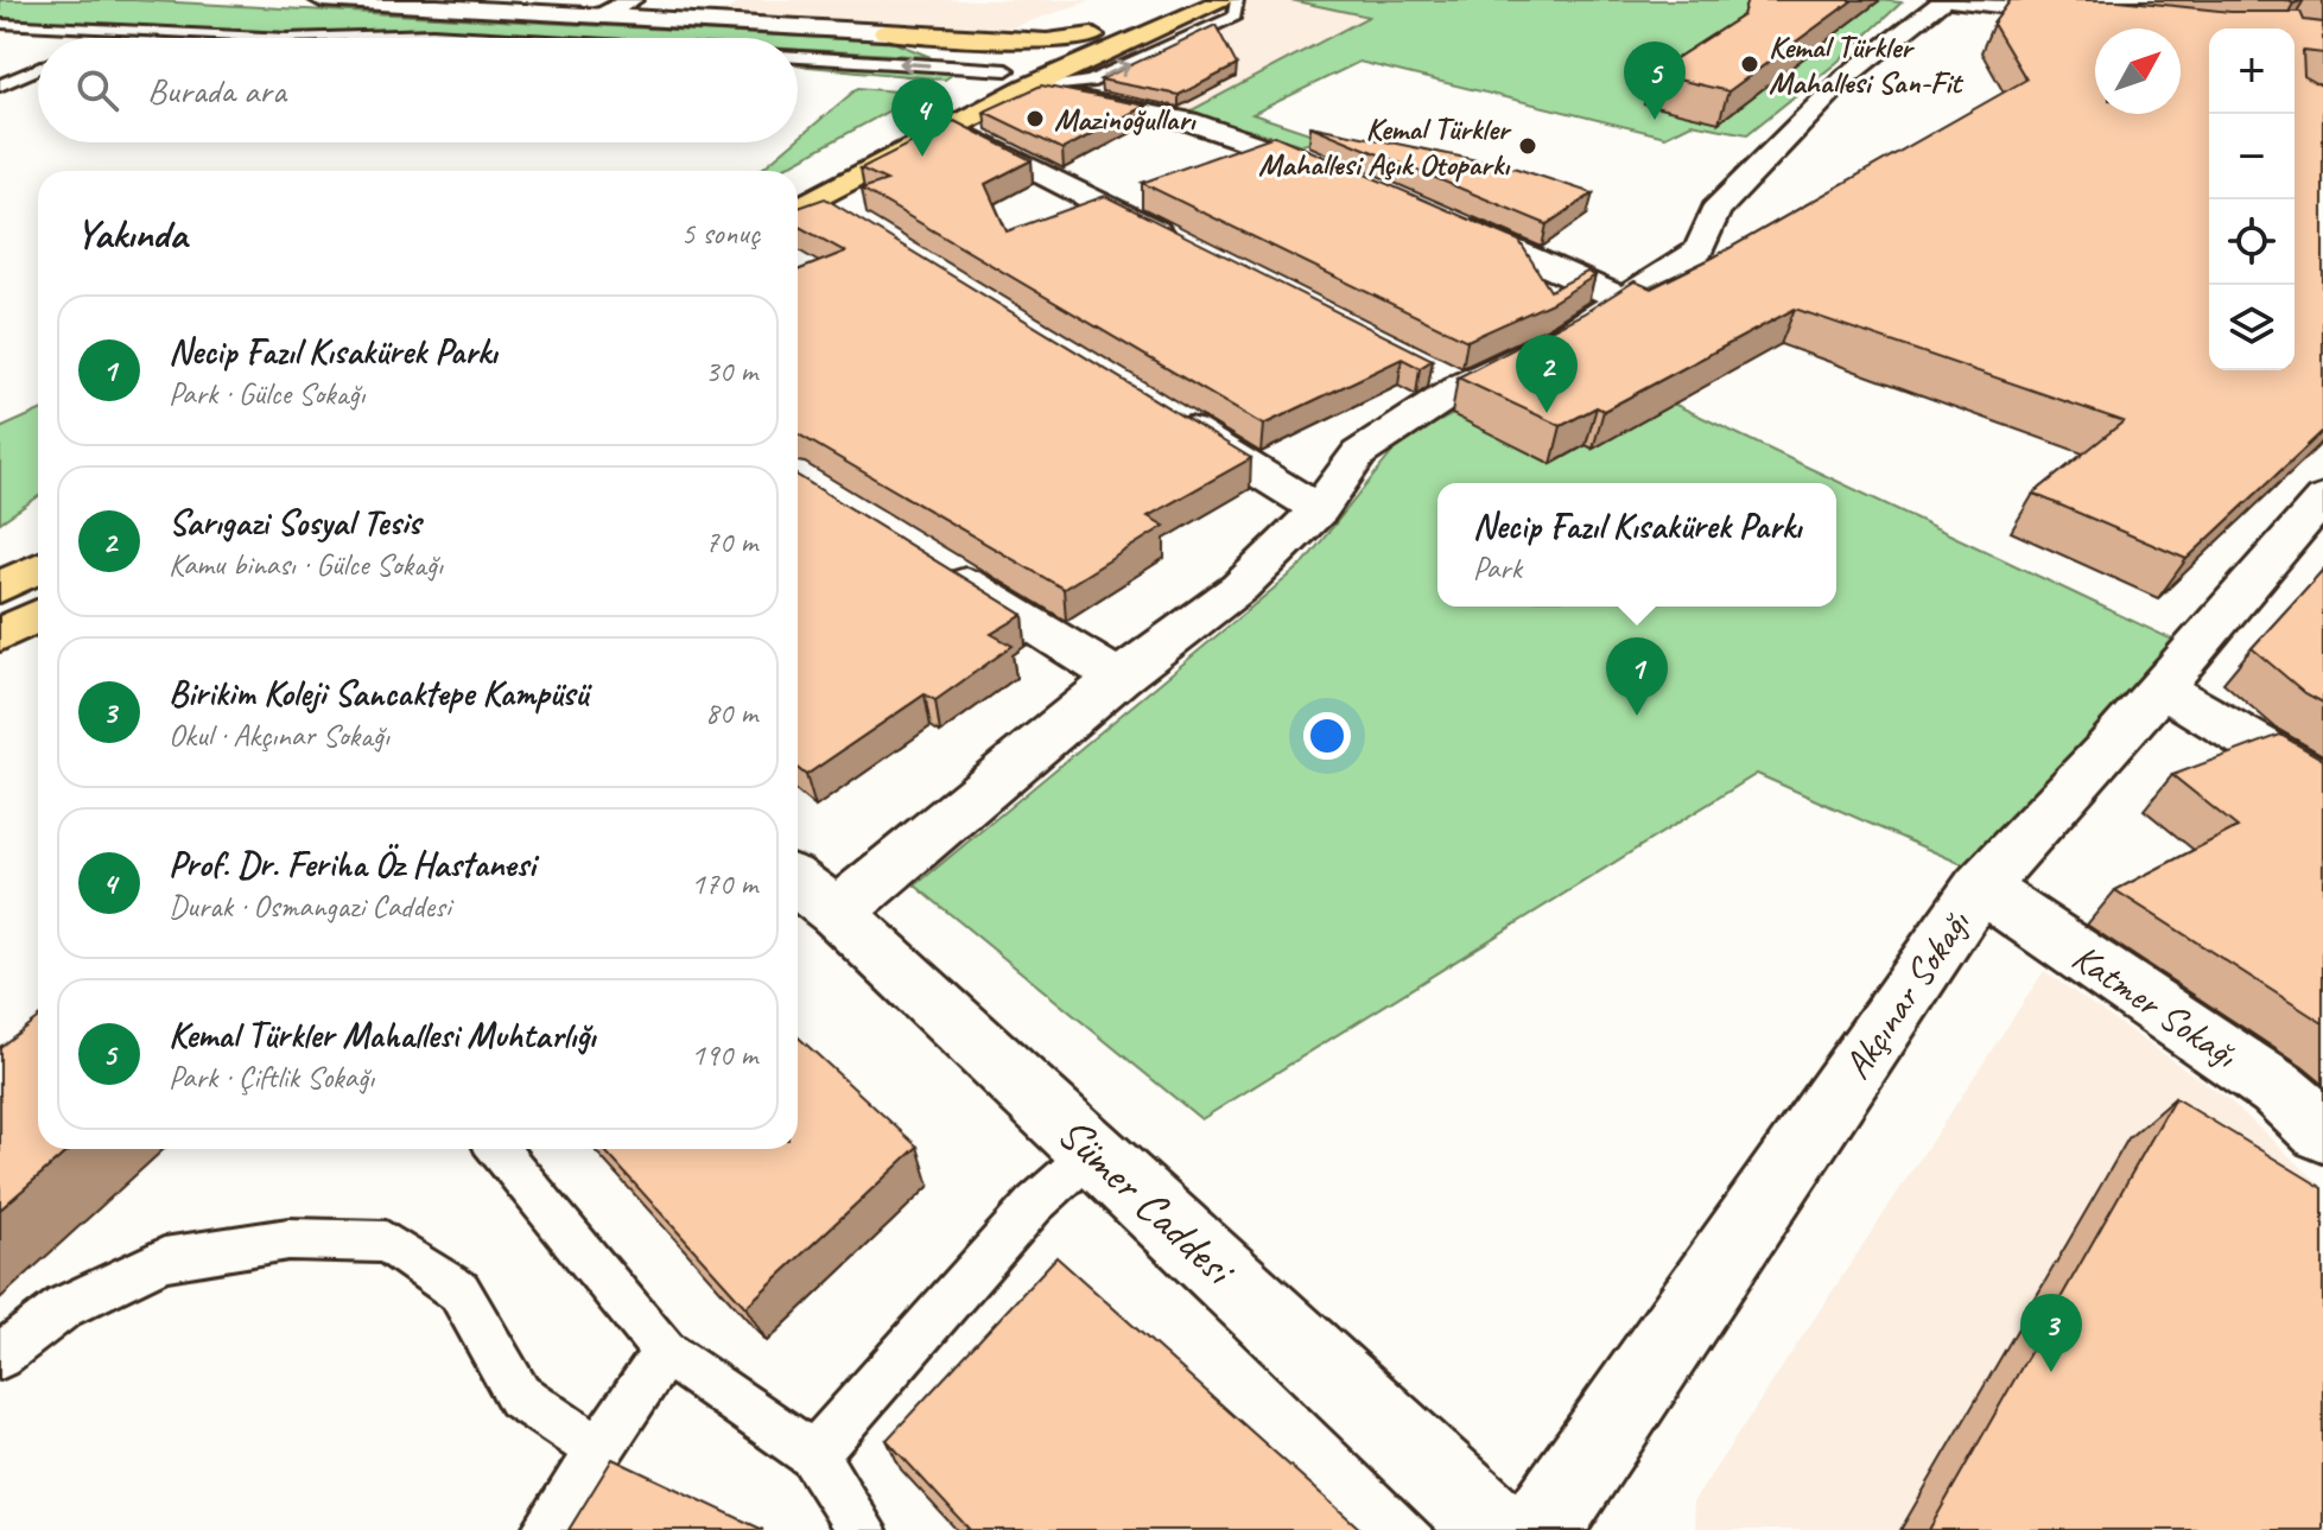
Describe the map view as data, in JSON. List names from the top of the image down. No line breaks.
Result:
{"streets":{"street":["Akçınar Sokağı","Katmer Sokağı","Sümer Caddesi"]},"crossings":[["Akçınar Sokağı","Katmer Sokağı"]],"places":["Kemal Türkler Mahallesi San-Fit","Mazinoğulları","Kemal Türkler Mahallesi Açık Otoparkı"],"north":"top right","page":{"map_buttons":["+","−"],"search":"Burada ara","pins":["5","4","2","1","3"],"heading":["Yakında","5 sonuç"],"list":[{"mark":"1","name":"Necip Fazıl Kısakürek Parkı","note":"Park · Gülce Sokağı","value":"30 m"},{"mark":"2","name":"Sarıgazi Sosyal Tesis","note":"Kamu binası · Gülce Sokağı","value":"70 m"},{"mark":"3","name":"Birikim Koleji Sancaktepe Kampüsü","note":"Okul · Akçınar Sokağı","value":"80 m"},{"mark":"4","name":"Prof. Dr. Feriha Öz Hastanesi","note":"Durak · Osmangazi Caddesi","value":"170 m"},{"mark":"5","name":"Kemal Türkler Mahallesi Muhtarlığı","note":"Park · Çiftlik Sokağı","value":"190 m"}],"popup":["Necip Fazıl Kısakürek Parkı","Park"]}}
